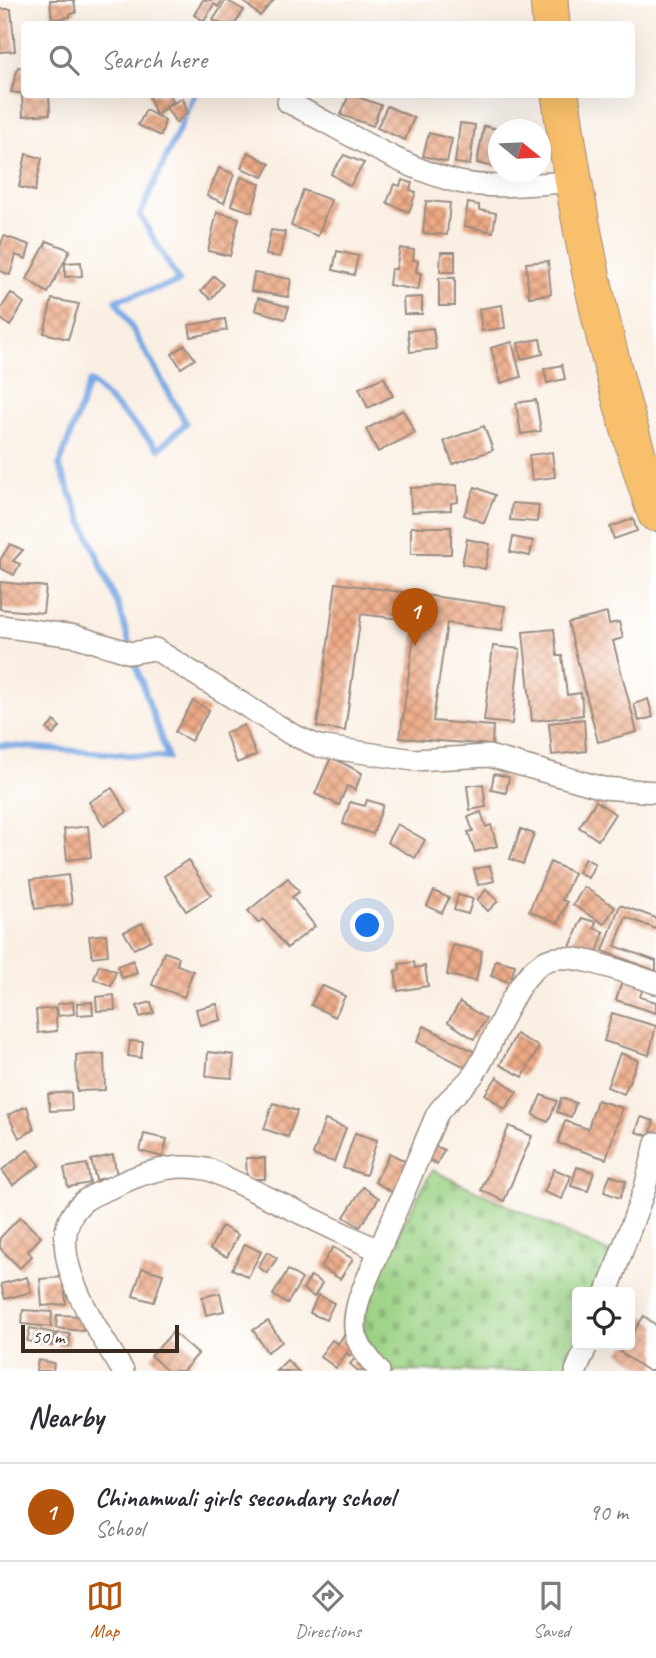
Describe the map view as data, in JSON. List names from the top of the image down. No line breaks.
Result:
{"scale_bar":"50 m","north":"right","page":{"search":"Search here","pins":"1","scale":"50 m","heading":"Nearby","list":[{"mark":"1","name":"Chinamwali girls secondary school","note":"School","value":"90 m"}],"nav":["Map","Directions","Saved"]}}
